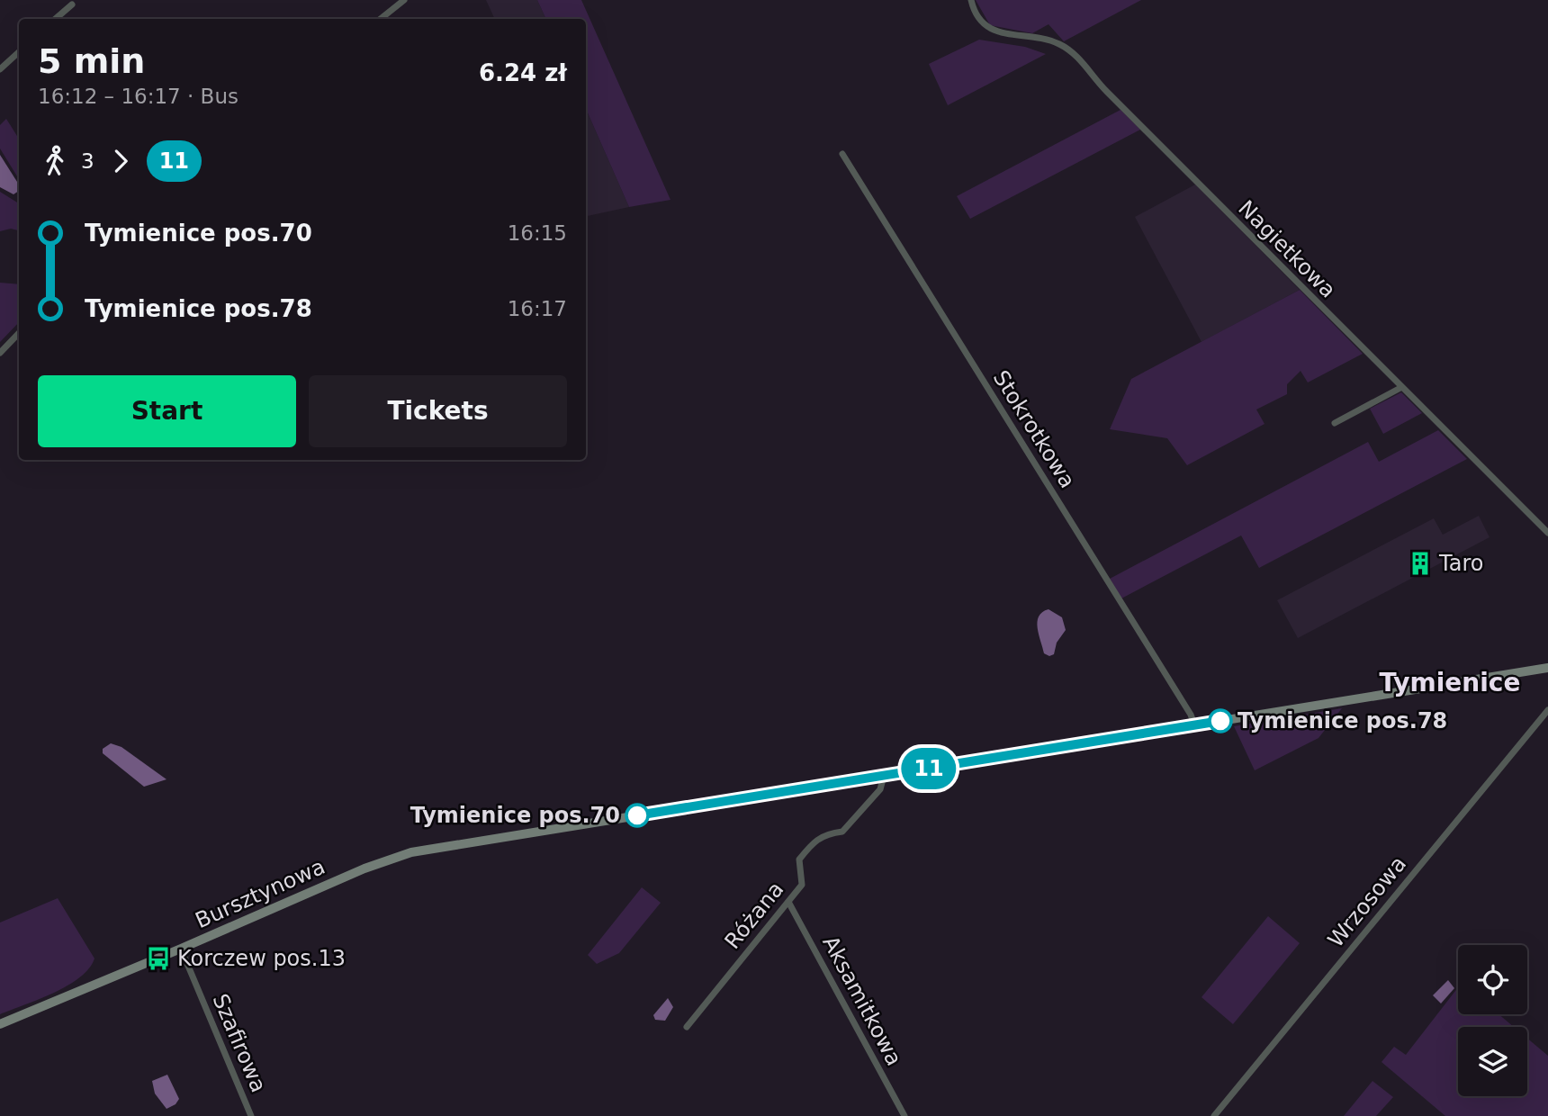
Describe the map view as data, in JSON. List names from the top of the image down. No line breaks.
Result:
{"streets":{"street":["Nagietkowa","Stokrotkowa","Bursztynowa","Wrzosowa","Różana","Aksamitkowa","Szafirowa"]},"crossings":[["Stokrotkowa","Bursztynowa"],["Bursztynowa","Różana"],["Bursztynowa","Szafirowa"],["Różana","Aksamitkowa"]],"districts":["Tymienice"],"places":{"building":["Taro"],"other":["Tymienice pos.78","Tymienice pos.70"],"bus stop":["Korczew pos.13"]},"lines":["bus line 11"],"page":{"on_map":"11","heading":["5 min","16:12 – 16:17 · Bus","6.24 zł"],"legs":["3","11"],"list":[{"name":"Tymienice pos.70","value":"16:15"},{"name":"Tymienice pos.78","value":"16:17"}],"buttons":["Start","Tickets"]}}
